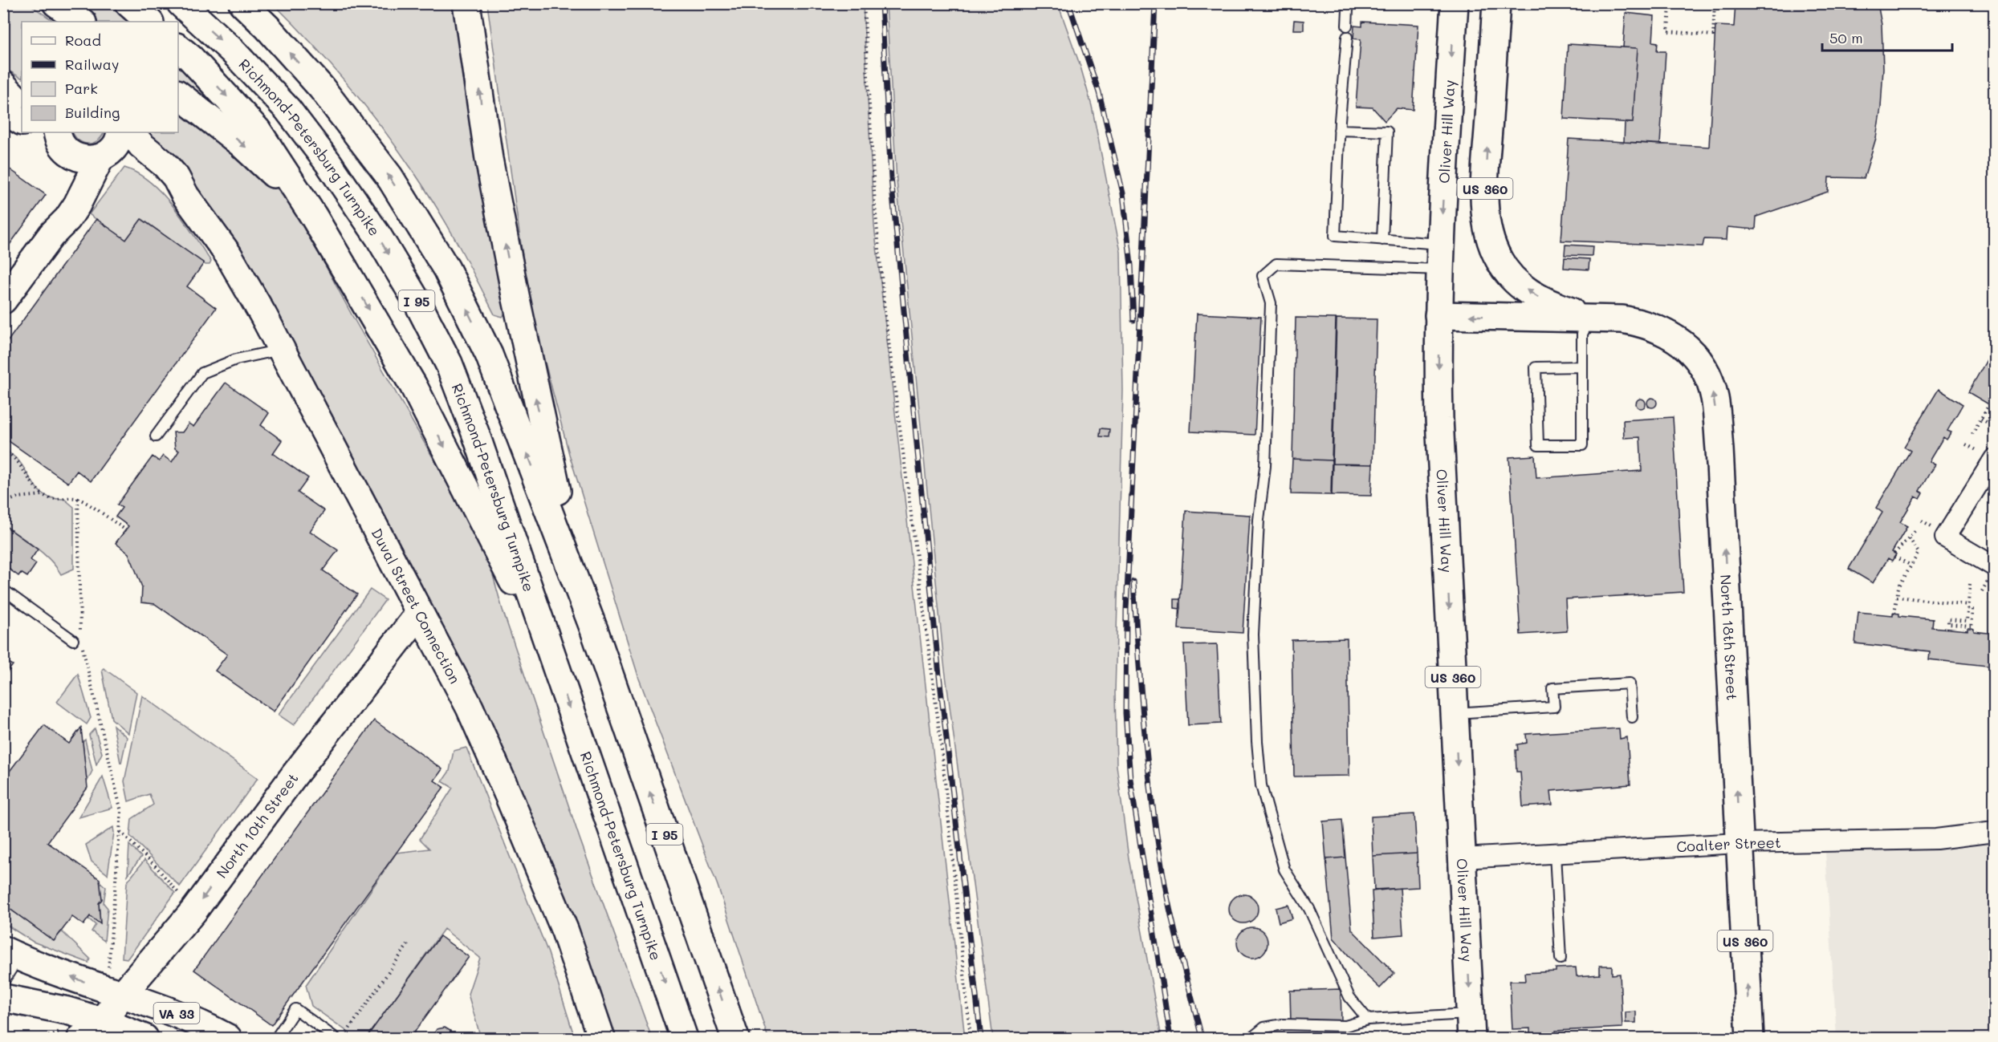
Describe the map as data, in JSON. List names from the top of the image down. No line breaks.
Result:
{"streets":{"main road":["Oliver Hill Way","Richmond-Petersburg Turnpike","US 360","I 95","Duval Street Connection","North 18th Street","North 10th Street","VA 33"],"street":["Coalter Street"]},"crossings":[["Oliver Hill Way","North 18th Street"],["Oliver Hill Way","Coalter Street"],["US 360","North 18th Street"],["Duval Street Connection","North 10th Street"],["North 18th Street","Coalter Street"],["North 10th Street","VA 33"]],"one_way":["Oliver Hill Way","North 18th Street","North 10th Street"],"legend":["Road","Railway","Park","Building"],"scale_bar":"50 m"}
